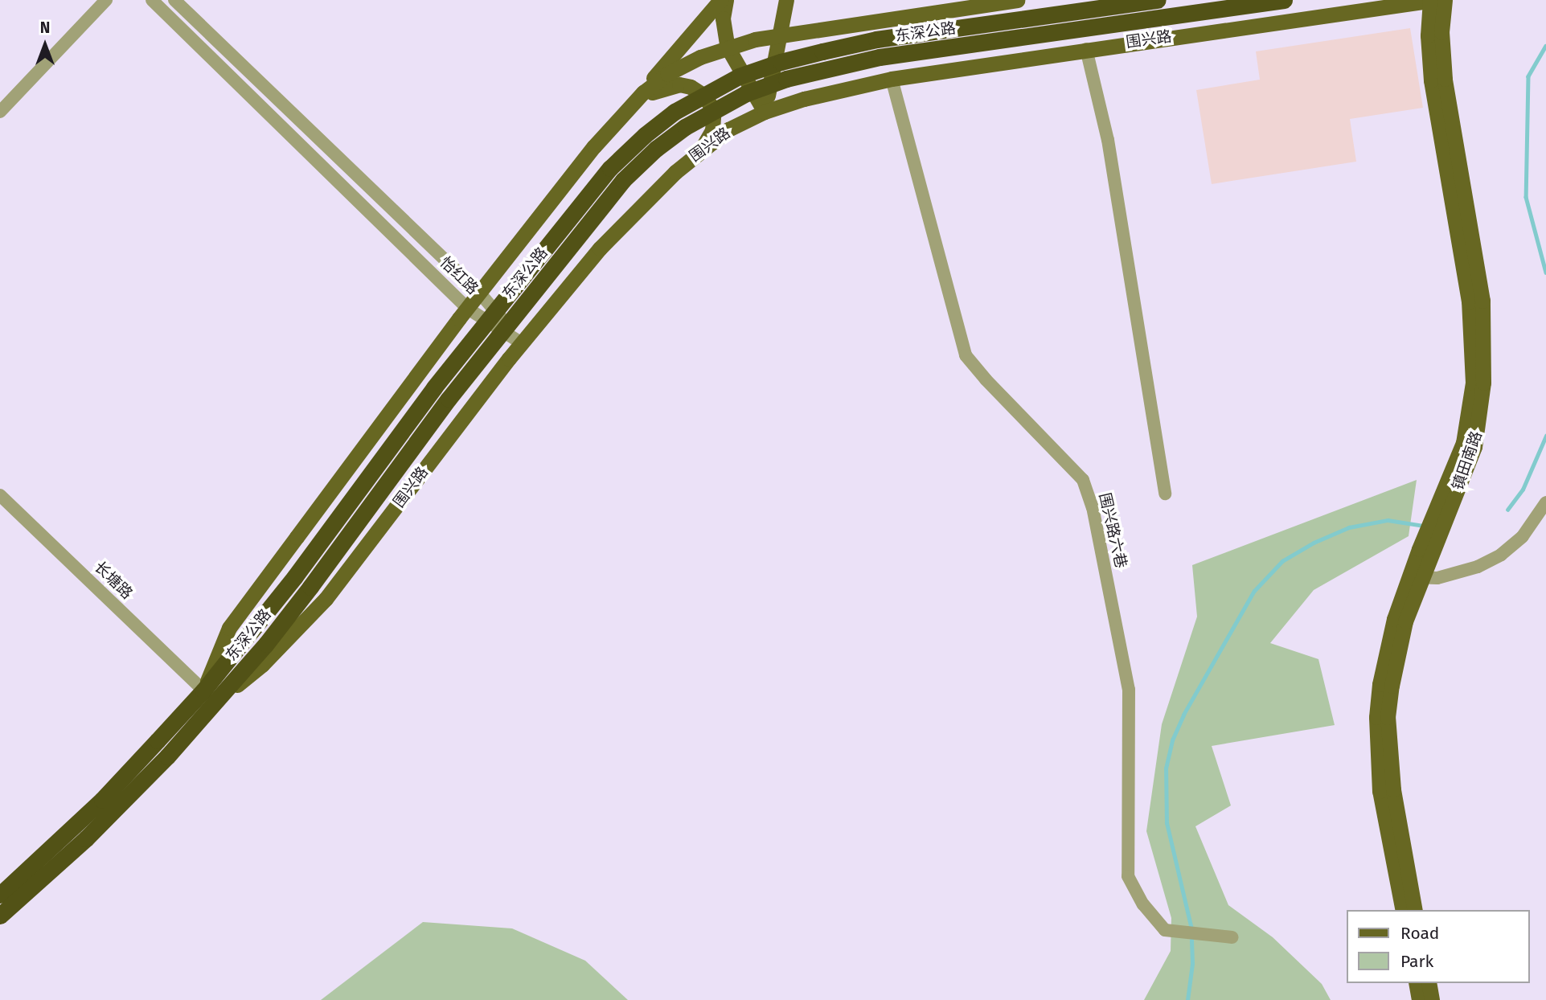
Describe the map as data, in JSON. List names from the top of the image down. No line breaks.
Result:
{"streets":{"highway":["东深公路"],"main road":["围兴路","镇田南路"],"street":["怡红路","围兴路六巷","长塘路"]},"crossings":[["东深公路","围兴路"],["东深公路","长塘路"],["围兴路","怡红路"],["围兴路","镇田南路"],["围兴路","围兴路六巷"]],"legend":["Road","Park"],"north":"top"}
